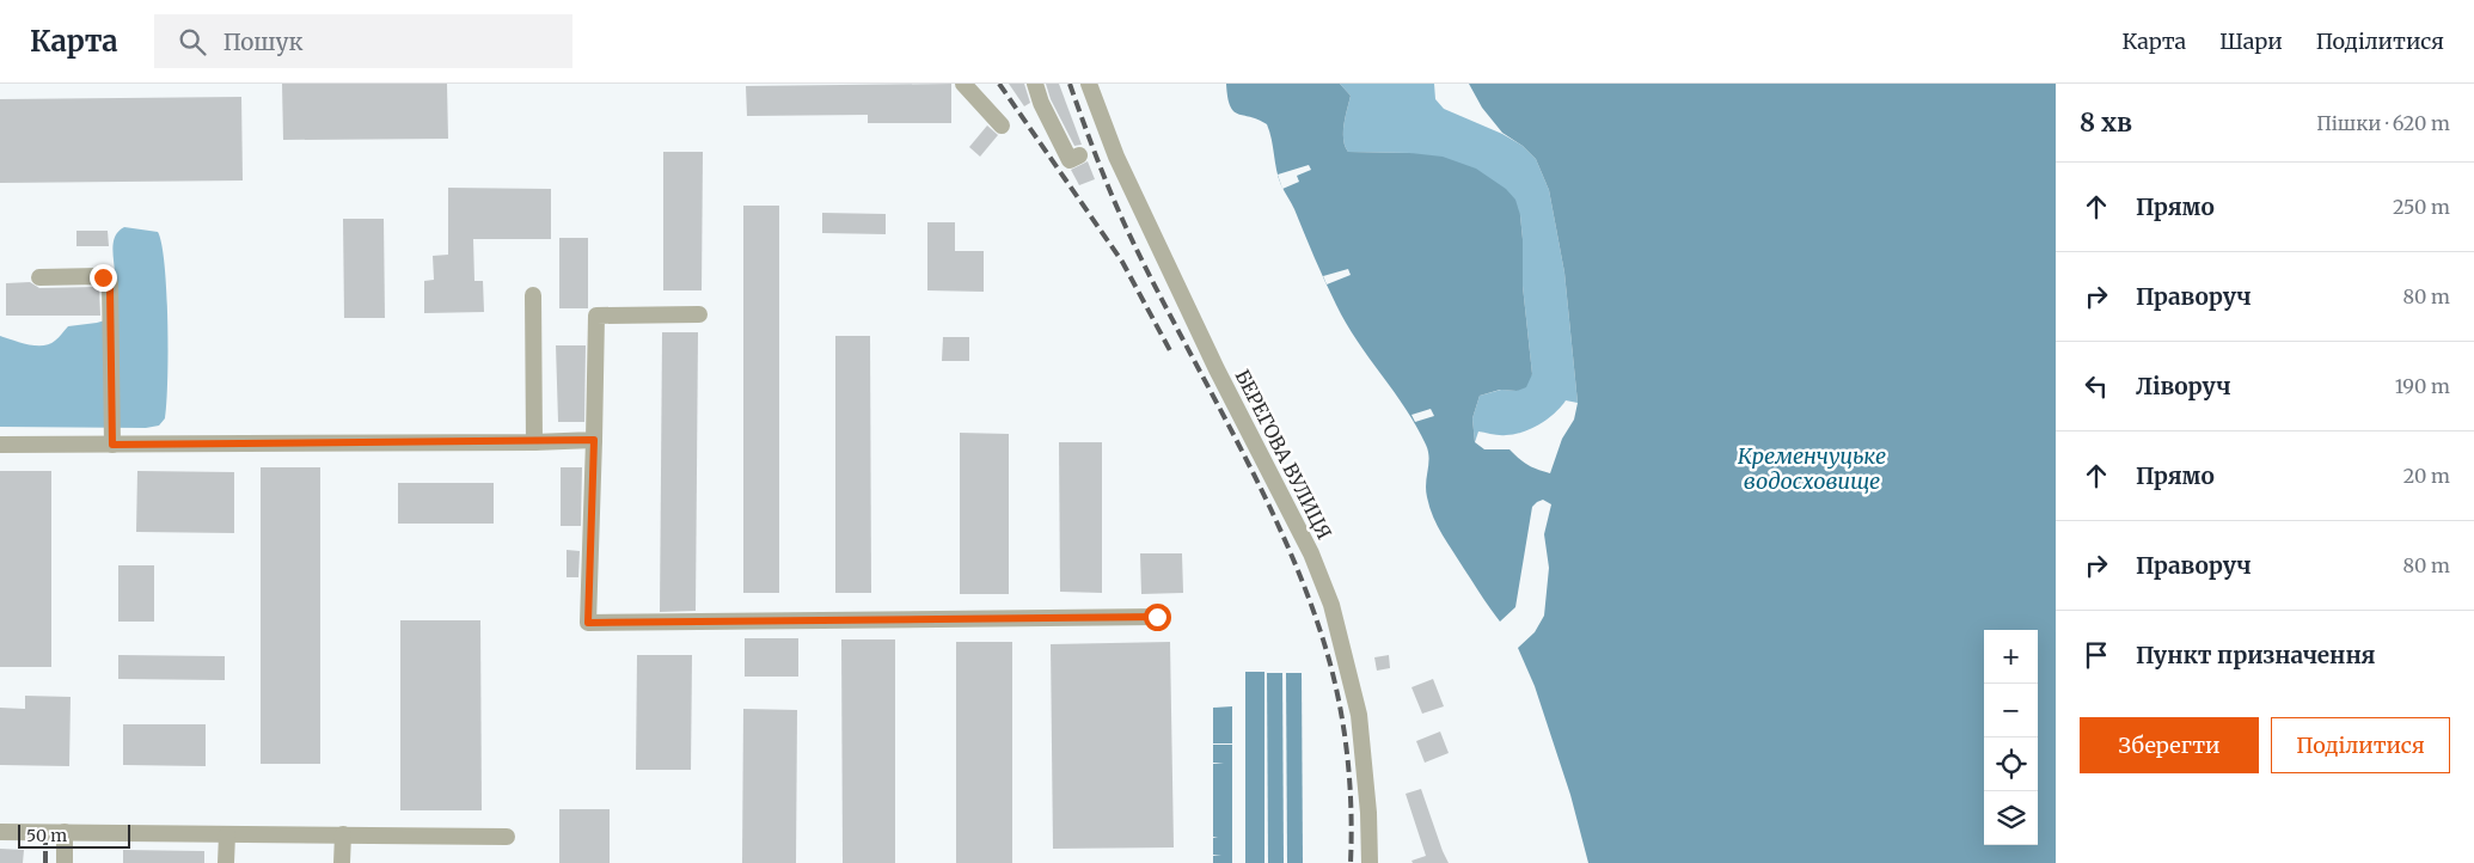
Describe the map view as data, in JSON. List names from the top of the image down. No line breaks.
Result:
{"streets":{"street":["БЕРЕГОВА ВУЛИЦЯ"]},"water":["Кременчуцьке водосховище"],"scale_bar":"50 m","page":{"header":"Карта","search":"Пошук","nav":["Карта","Шари","Поділитися"],"heading":["8 хв","Пішки · 620 m"],"list":[["Прямо","250 m"],["Праворуч","80 m"],["Ліворуч","190 m"],["Прямо","20 m"],["Праворуч","80 m"],"Пункт призначення"],"map_buttons":["+","−"],"buttons":["Зберегти","Поділитися"],"scale":"50 m"}}
